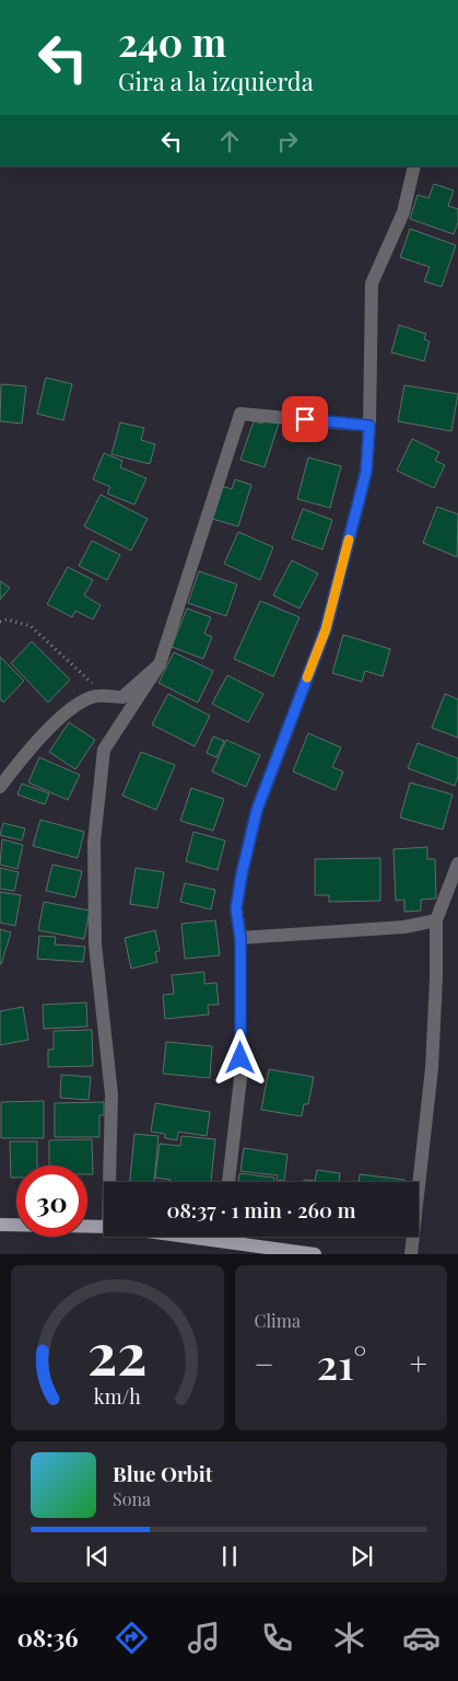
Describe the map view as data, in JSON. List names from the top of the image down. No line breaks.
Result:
{"page":{"turn":["240 m","Gira a la izquierda"],"limit":"30","trip":"08:37 · 1 min · 260 m","tile":"Clima","heat":["−","21°","+"],"song":["Blue Orbit","Sona"],"tabs":"08:36","gauge":["22","km/h"]}}
